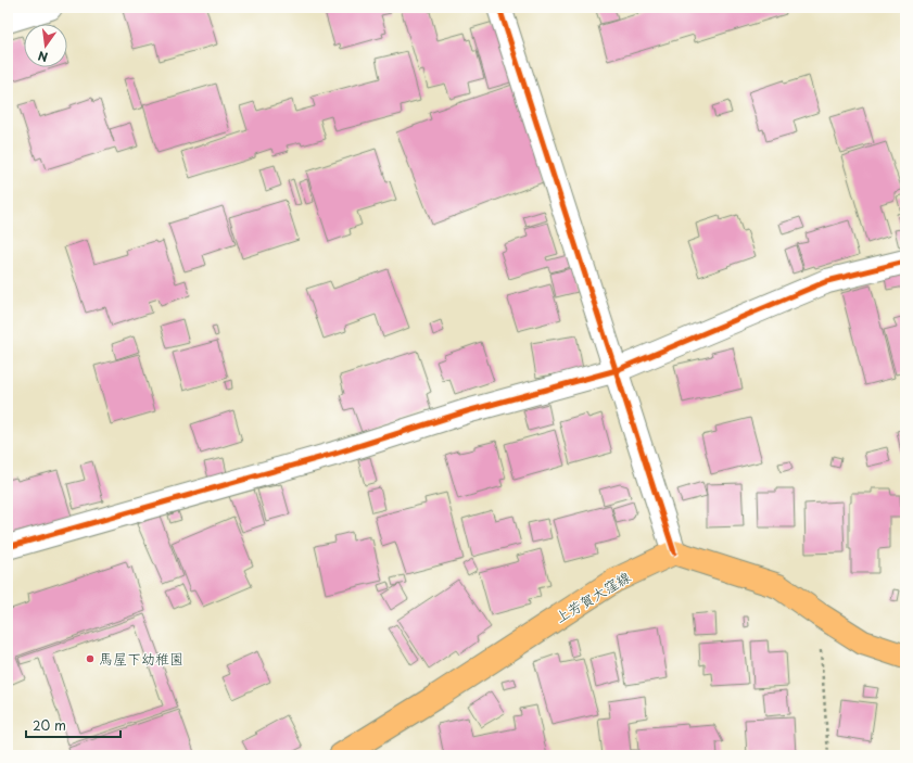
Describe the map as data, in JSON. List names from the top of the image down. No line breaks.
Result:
{"streets":{"main road":["上芳賀大窪線"]},"places":["馬屋下幼稚園"],"scale_bar":"20 m","north":"bottom"}
